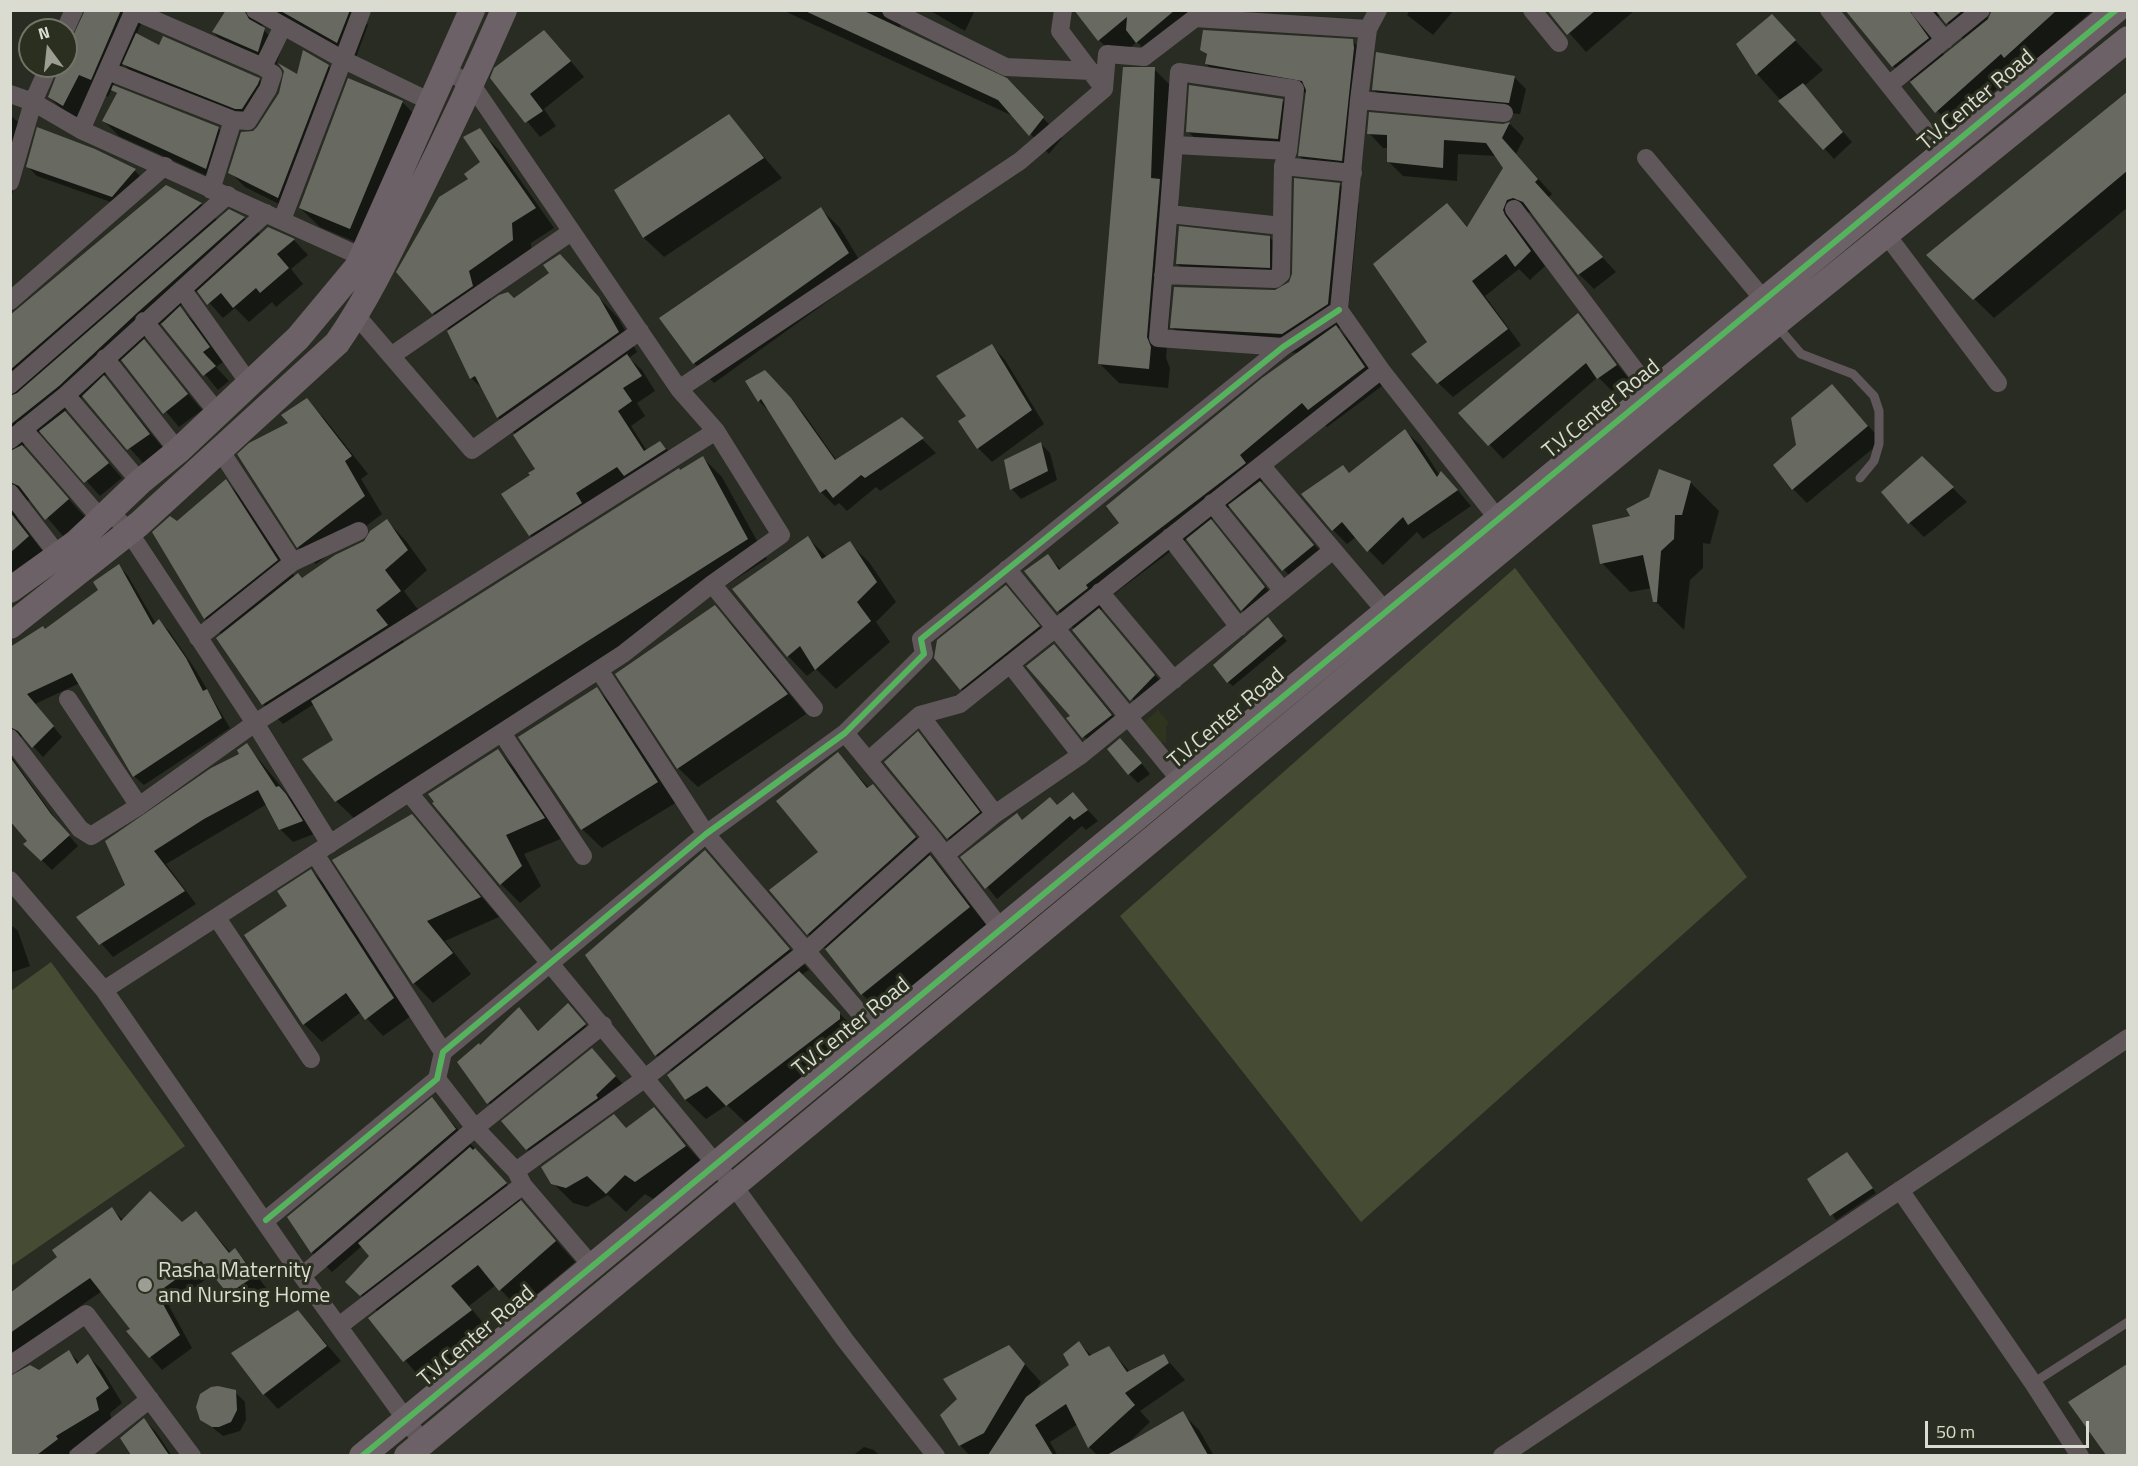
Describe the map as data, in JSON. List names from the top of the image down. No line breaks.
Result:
{"streets":{"street":["T.V.Center Road"]},"places":["Rasha Maternity and Nursing Home"],"scale_bar":"50 m","north":"top"}
